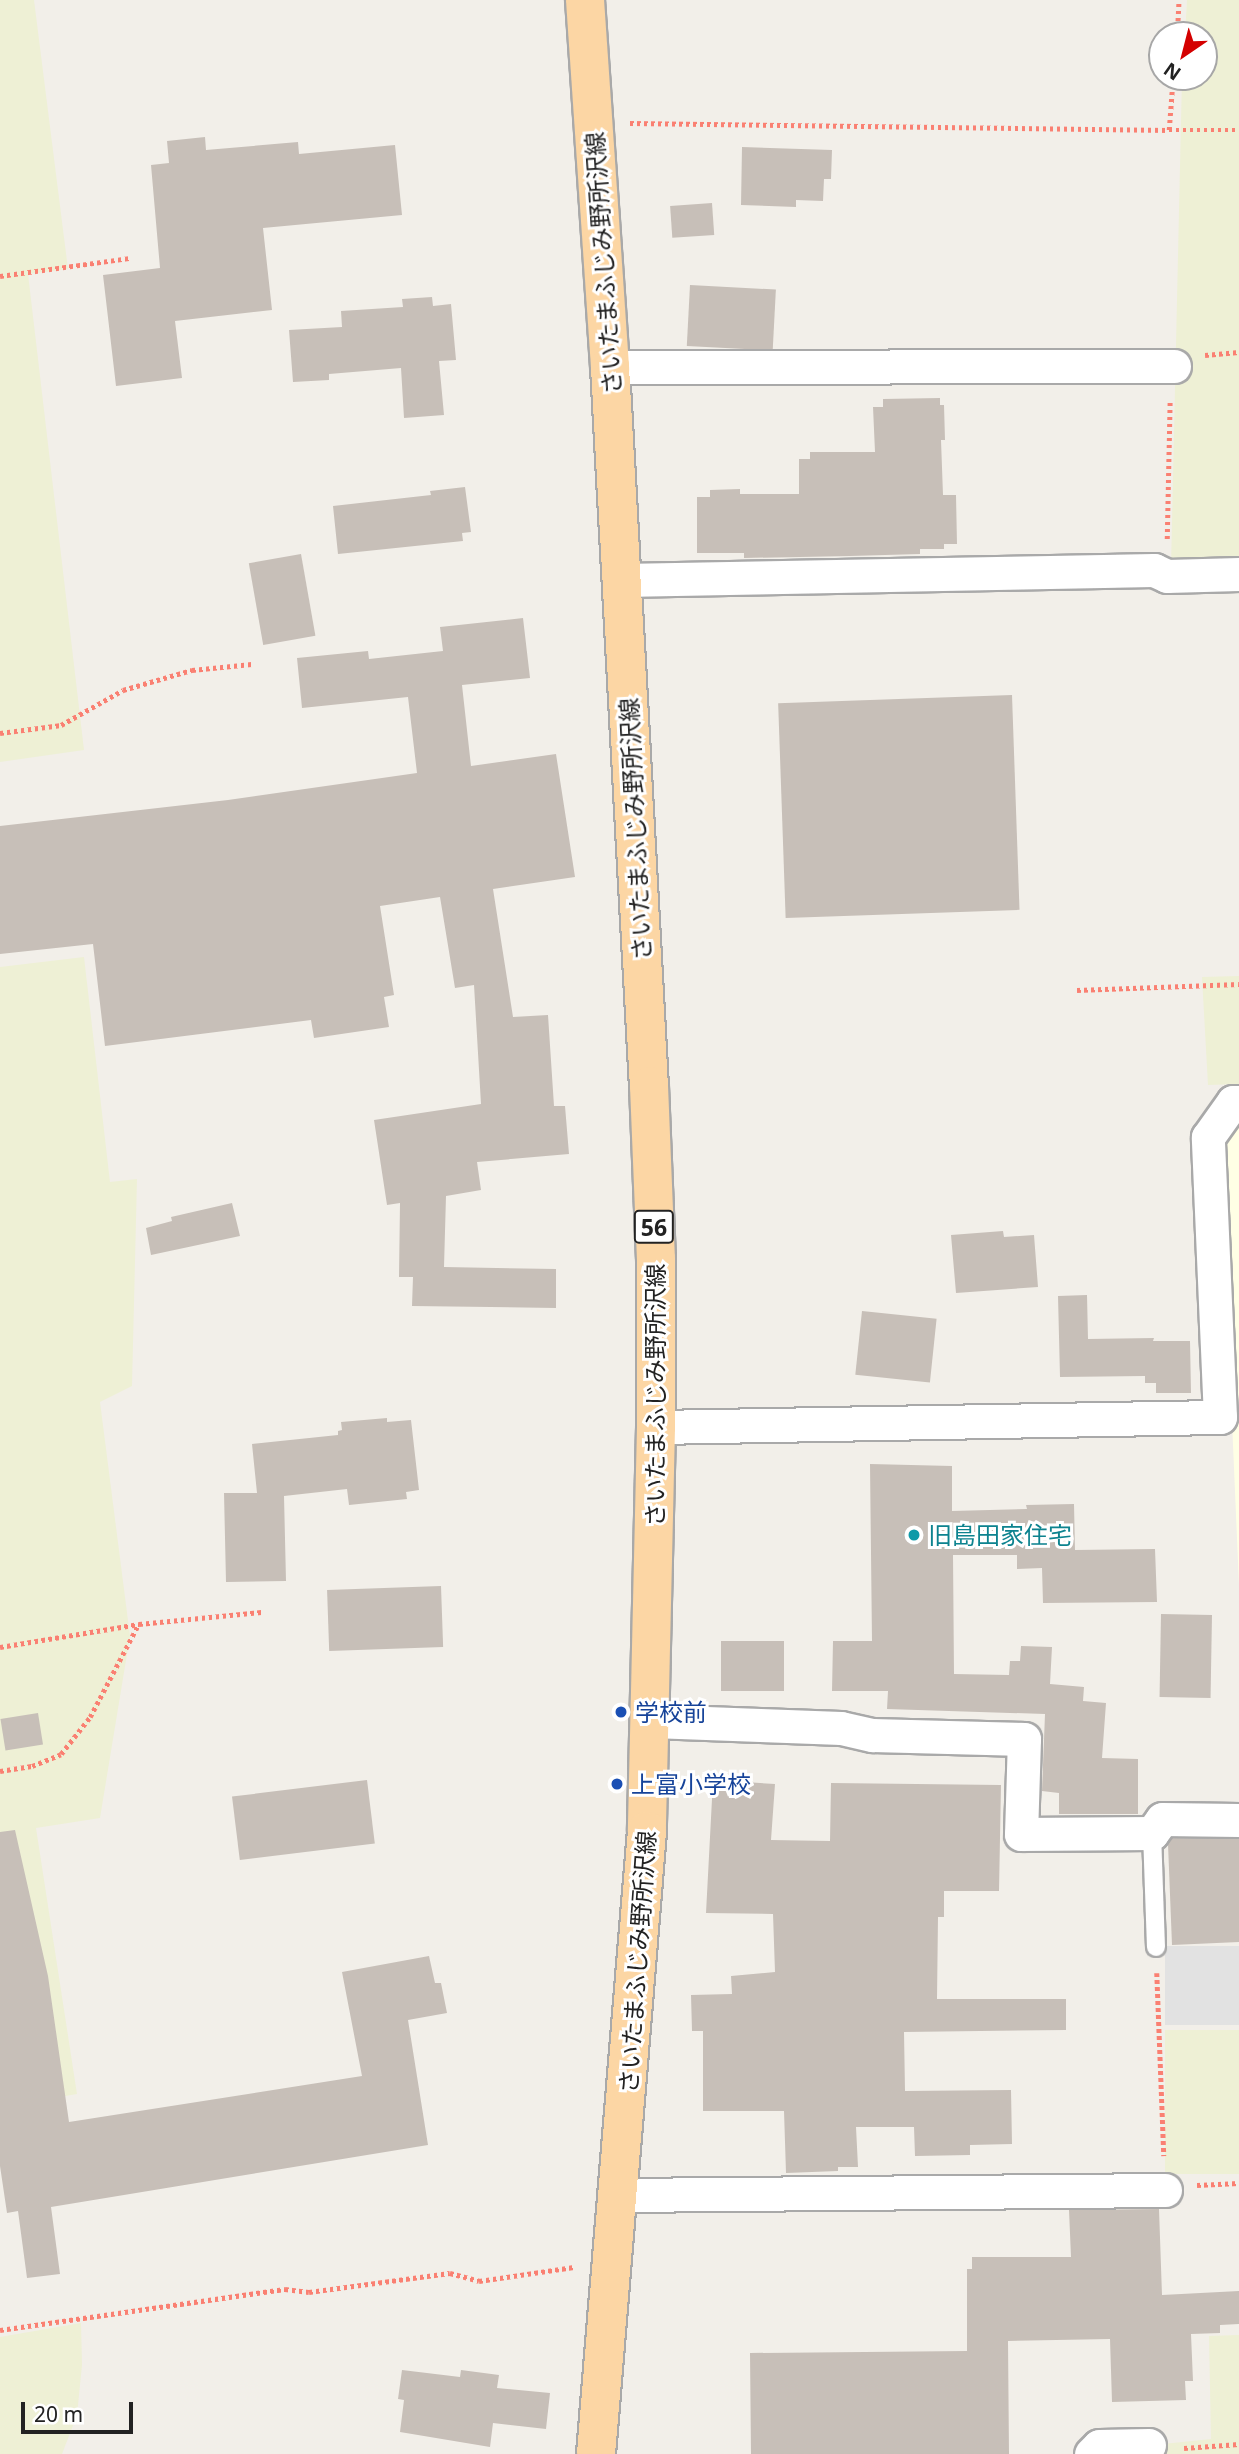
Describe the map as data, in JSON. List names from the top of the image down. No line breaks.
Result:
{"streets":{"main road":["さいたまふじみ野所沢線","56"]},"places":["旧島田家住宅","学校前","上富小学校"],"scale_bar":"20 m","north":"bottom left"}
